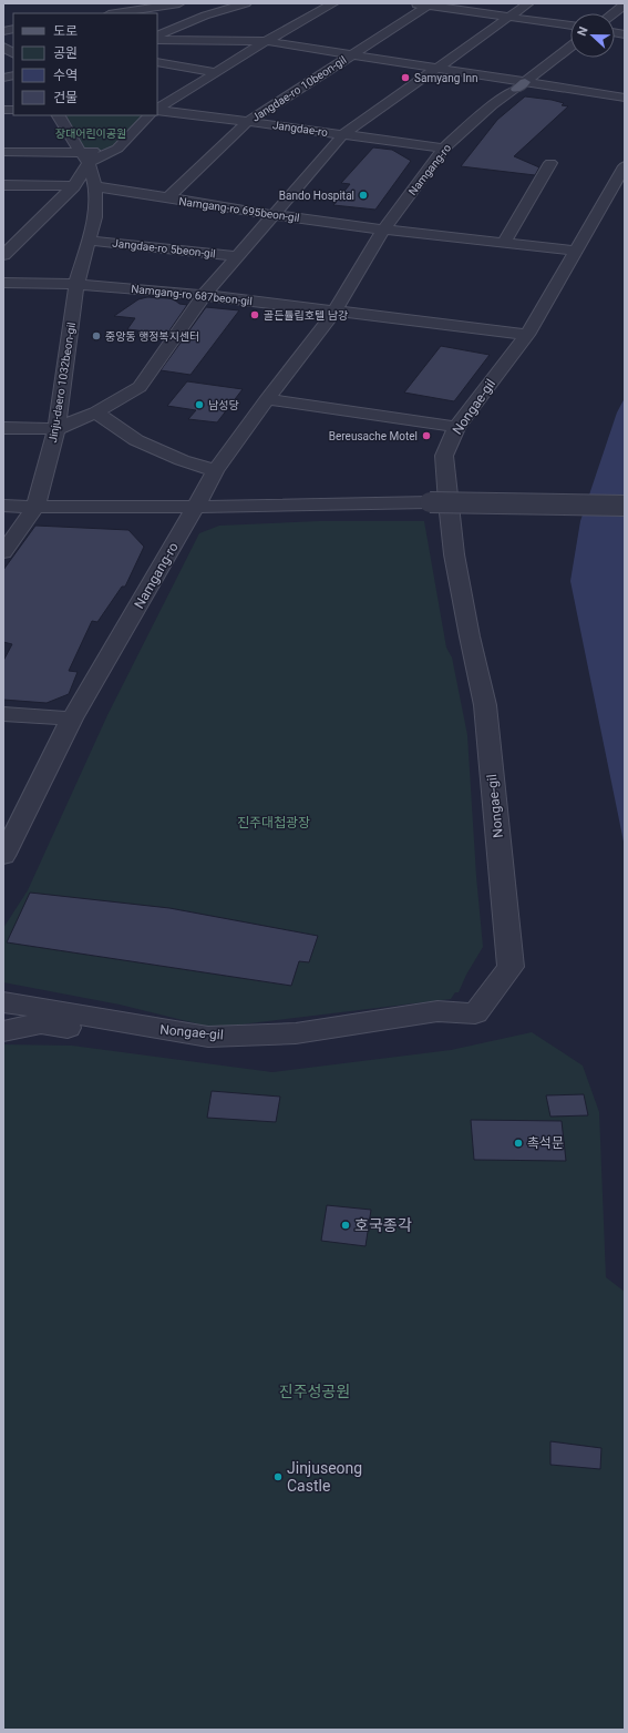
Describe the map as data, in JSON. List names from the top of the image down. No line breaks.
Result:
{"streets":{"street":["Jangdae-ro 10beon-gil","Jangdae-ro","Namgang-ro","Namgang-ro 695beon-gil","Jangdae-ro 5beon-gil","Namgang-ro 687beon-gil","Jinju-daero 1032beon-gil","Nongae-gil"]},"crossings":[["Jangdae-ro 10beon-gil","Jangdae-ro"],["Jangdae-ro 10beon-gil","Namgang-ro 695beon-gil"],["Jangdae-ro","Namgang-ro"],["Jangdae-ro","Jangdae-ro 5beon-gil"],["Namgang-ro","Namgang-ro 695beon-gil"],["Namgang-ro","Namgang-ro 687beon-gil"],["Namgang-ro 695beon-gil","Jangdae-ro 5beon-gil"],["Namgang-ro 695beon-gil","Jinju-daero 1032beon-gil"],["Namgang-ro 695beon-gil","Nongae-gil"],["Jangdae-ro 5beon-gil","Namgang-ro 687beon-gil"],["Jangdae-ro 5beon-gil","Jinju-daero 1032beon-gil"],["Namgang-ro 687beon-gil","Jinju-daero 1032beon-gil"]],"parks":["장대어린이공원","진주대첩광장","진주성공원"],"places":["Samyang Inn","Bando Hospital","골든튤립호텔 남강","중앙동 행정복지센터","남성당","Bereusache Motel","촉석문","호국종각","Jinjuseong Castle"],"legend":["도로","공원","수역","건물"],"north":"left"}
